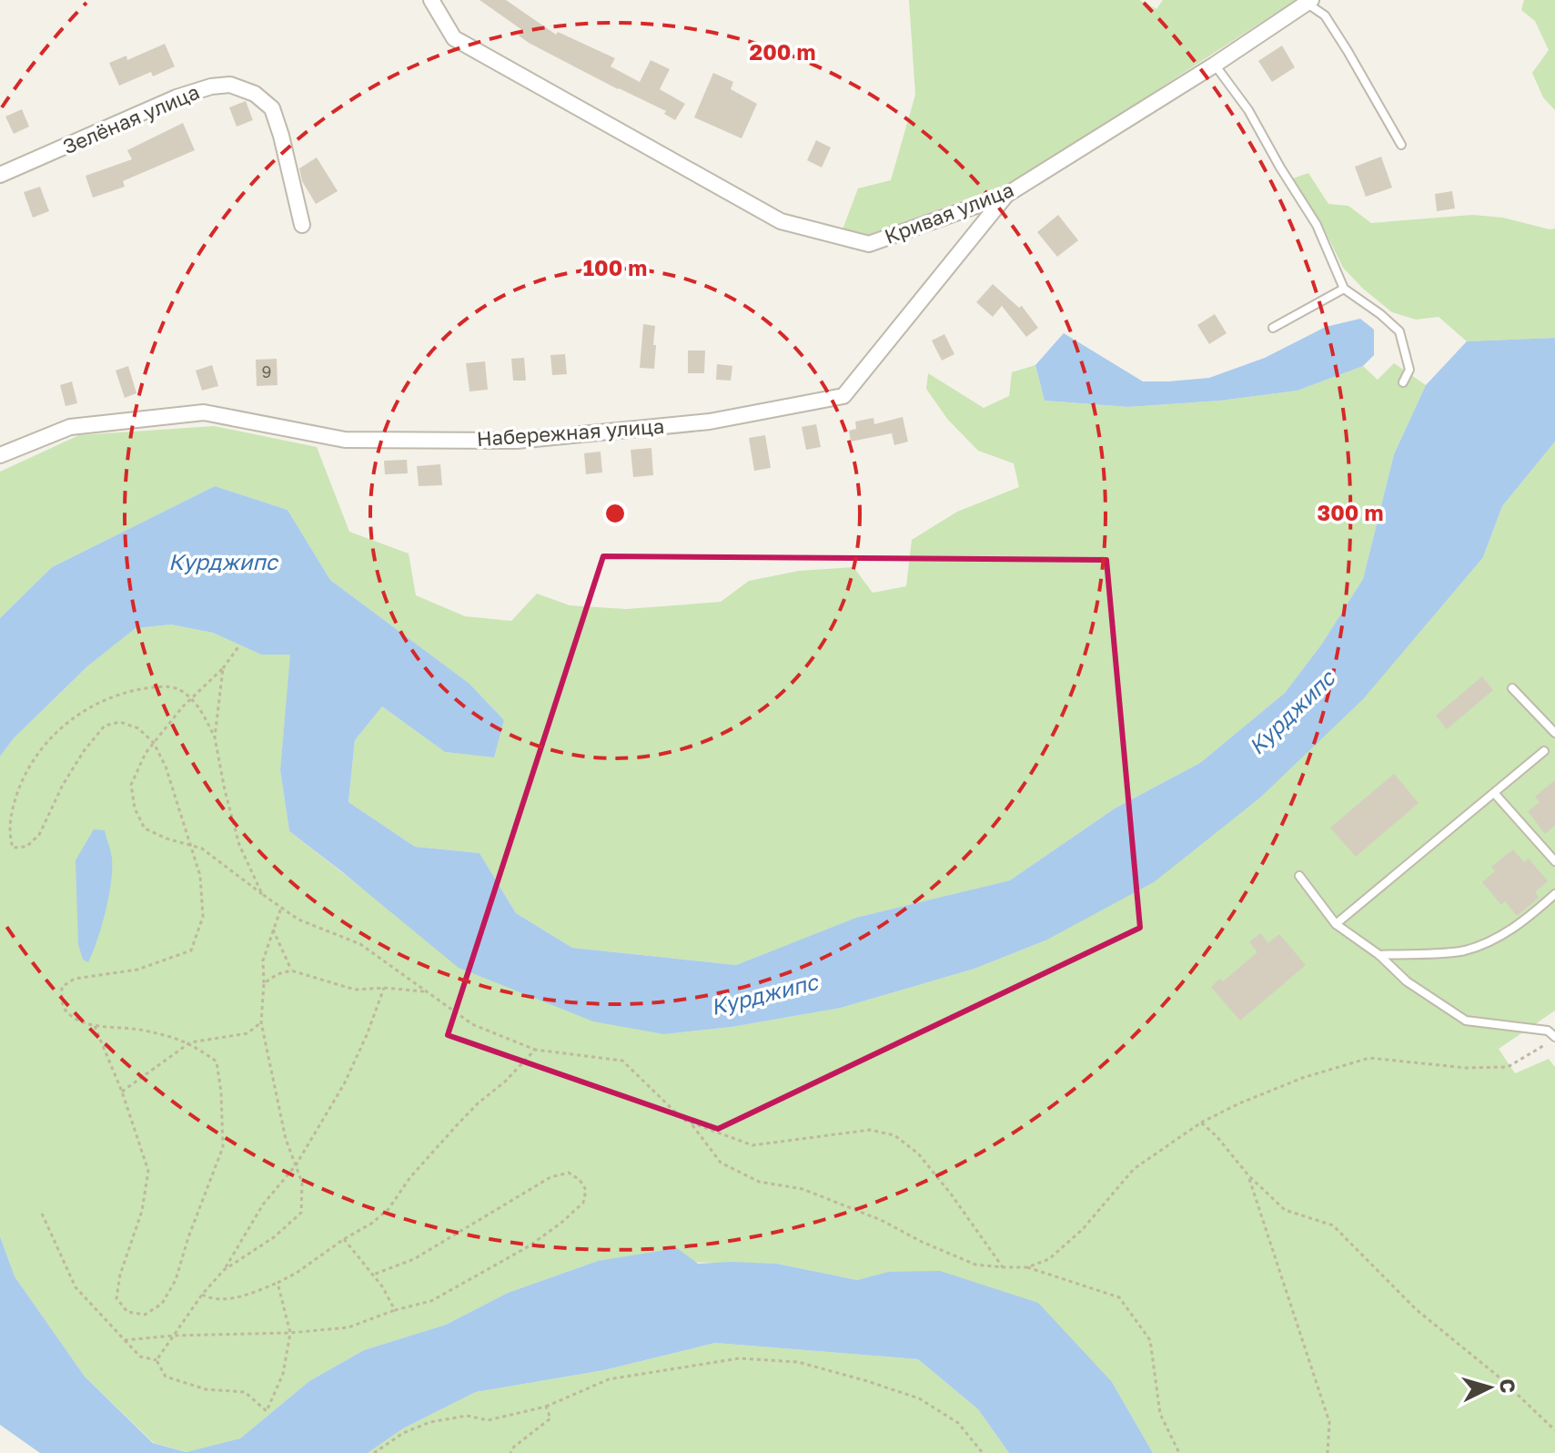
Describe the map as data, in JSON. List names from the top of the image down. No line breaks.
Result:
{"streets":{"street":["Зелёная улица","Кривая улица","Набережная улица"]},"crossings":[["Кривая улица","Набережная улица"]],"water":["Курджипс"],"house_numbers":["9"],"north":"right","rings":["200 m","100 m","300 m"]}
